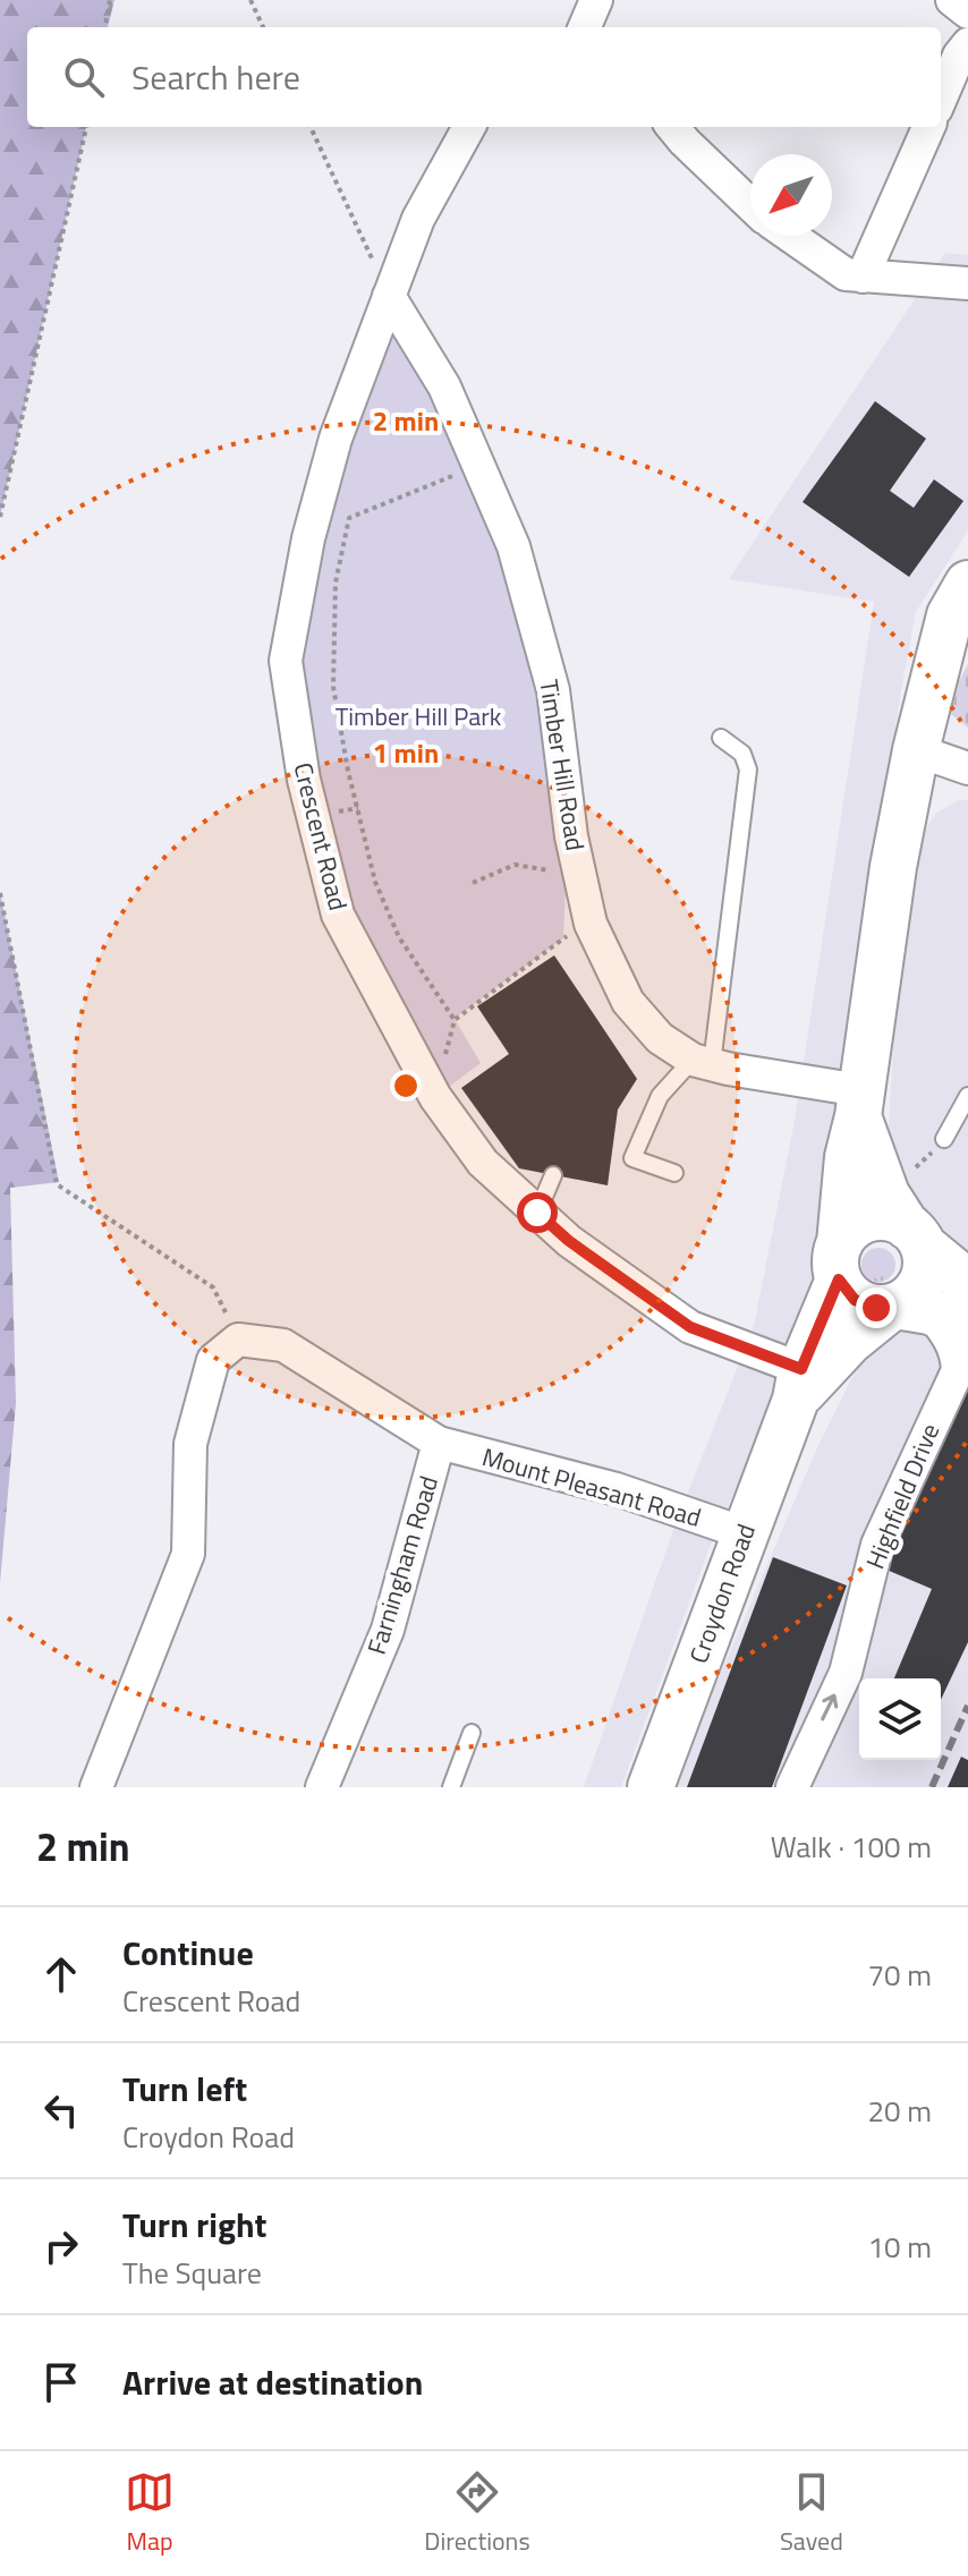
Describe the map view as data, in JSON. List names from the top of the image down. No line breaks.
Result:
{"streets":{"main road":["Croydon Road"],"street":["Timber Hill Road","Crescent Road","Mount Pleasant Road","Highfield Drive","Farningham Road"]},"crossings":[["Timber Hill Road","Crescent Road"],["Crescent Road","Croydon Road"],["Mount Pleasant Road","Farningham Road"],["Mount Pleasant Road","Croydon Road"],["Highfield Drive","Croydon Road"]],"one_way":["Highfield Drive"],"parks":["Timber Hill Park"],"north":"bottom left","page":{"search":"Search here","heading":["2 min","Walk · 100 m"],"list":[["Continue","Crescent Road","70 m"],["Turn left","Croydon Road","20 m"],["Turn right","The Square","10 m"],"Arrive at destination"],"nav":["Map","Directions","Saved"]},"rings":["2 min","1 min"]}
